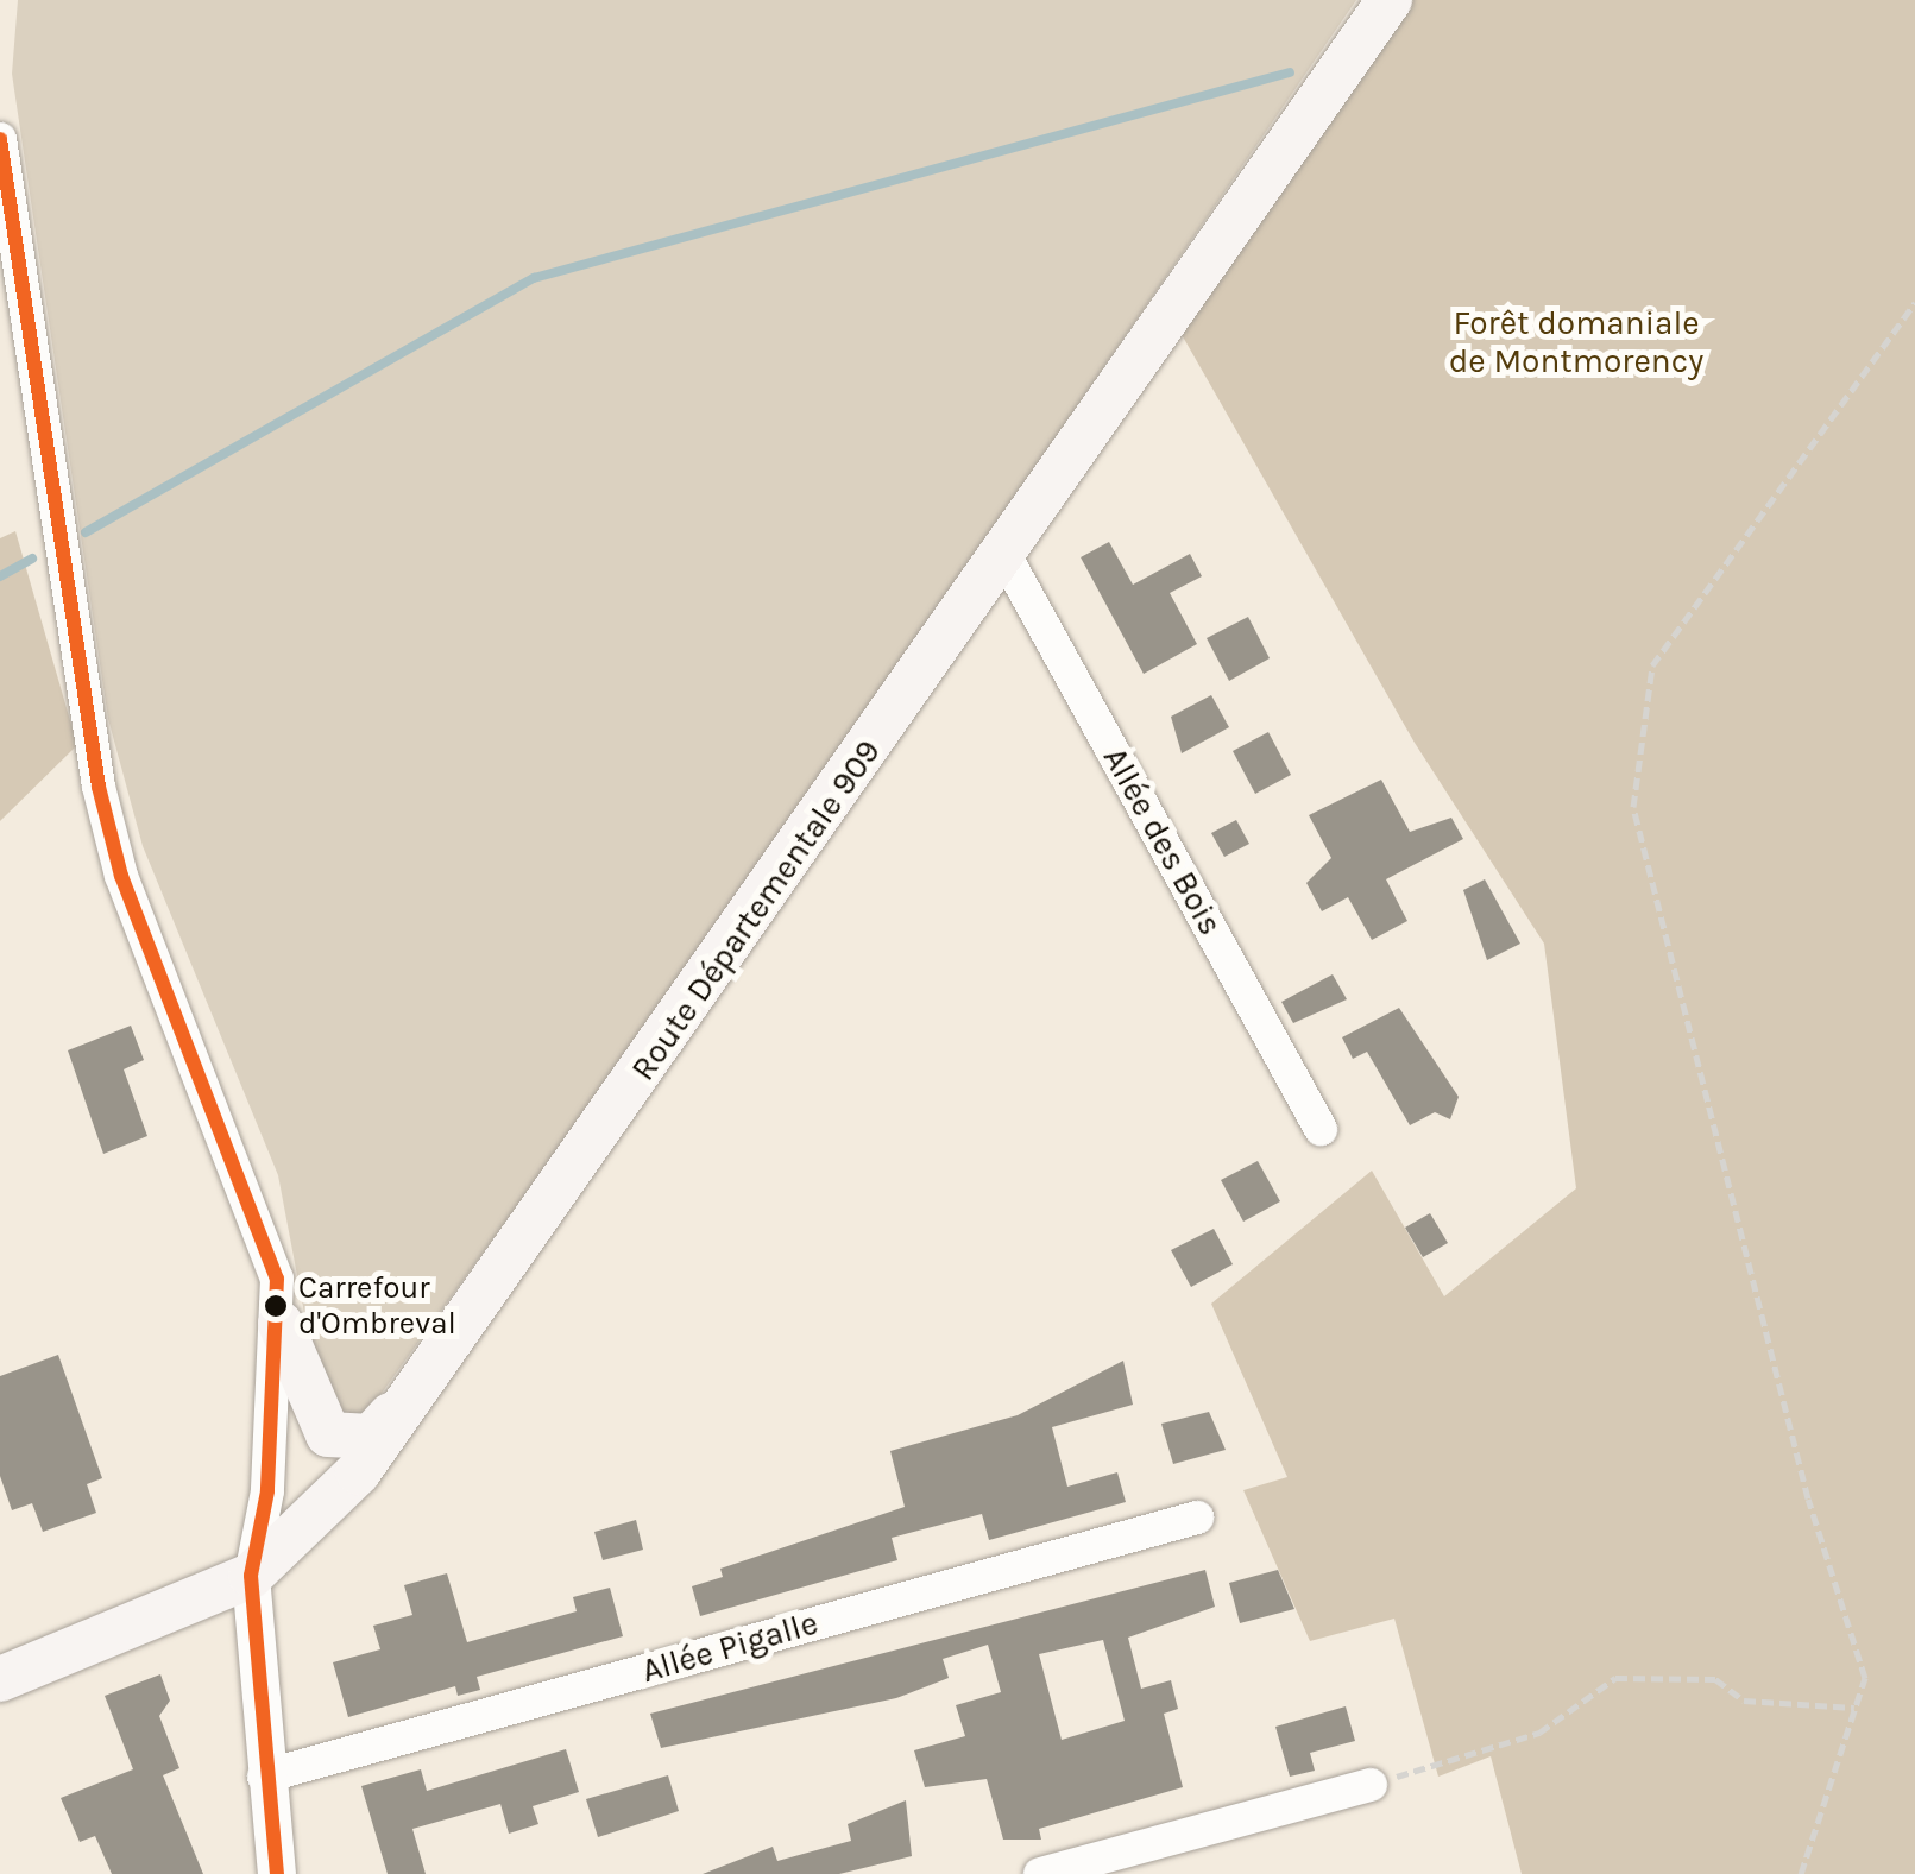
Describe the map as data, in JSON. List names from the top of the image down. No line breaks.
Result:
{"streets":{"main road":["Route Départementale 909"],"street":["Allée des Bois","Allée Pigalle"]},"crossings":[["Allée des Bois","Route Départementale 909"]],"parks":["Forêt domaniale de Montmorency"],"places":["Carrefour d'Ombreval"]}
